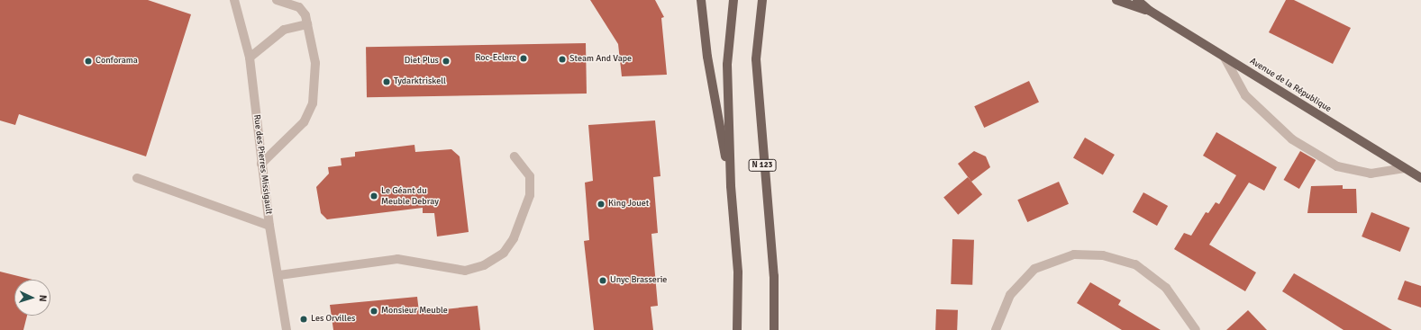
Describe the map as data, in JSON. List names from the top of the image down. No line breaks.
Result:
{"streets":{"main road":["Avenue de la République","N 123"],"street":["Rue des Pierres Missigault"]},"places":["Roc-Eclerc","Steam And Vape","Conforama","Diet Plus","Tydarktriskell","Le Géant du Meuble Debray","King Jouet","Unyc Brasserie","Monsieur Meuble","Les Orvilles"],"north":"right"}
